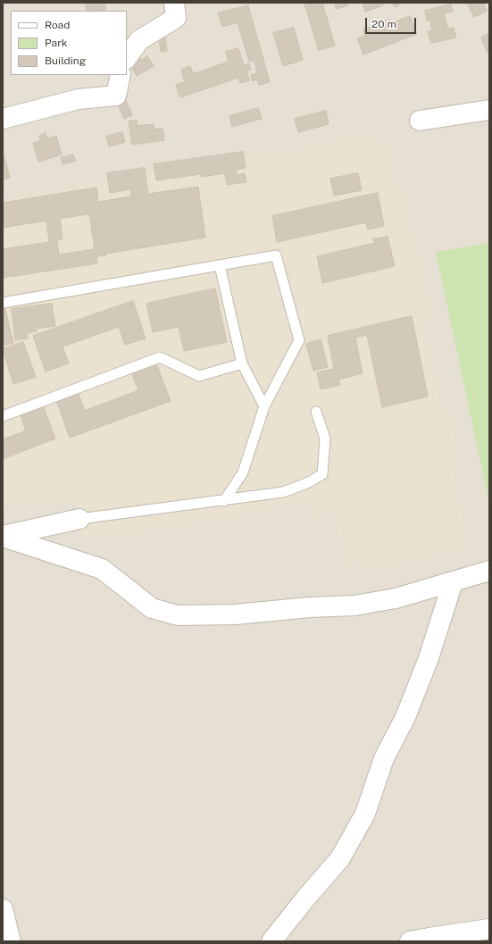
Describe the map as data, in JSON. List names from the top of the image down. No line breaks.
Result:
{"legend":["Road","Park","Building"],"scale_bar":"20 m"}
